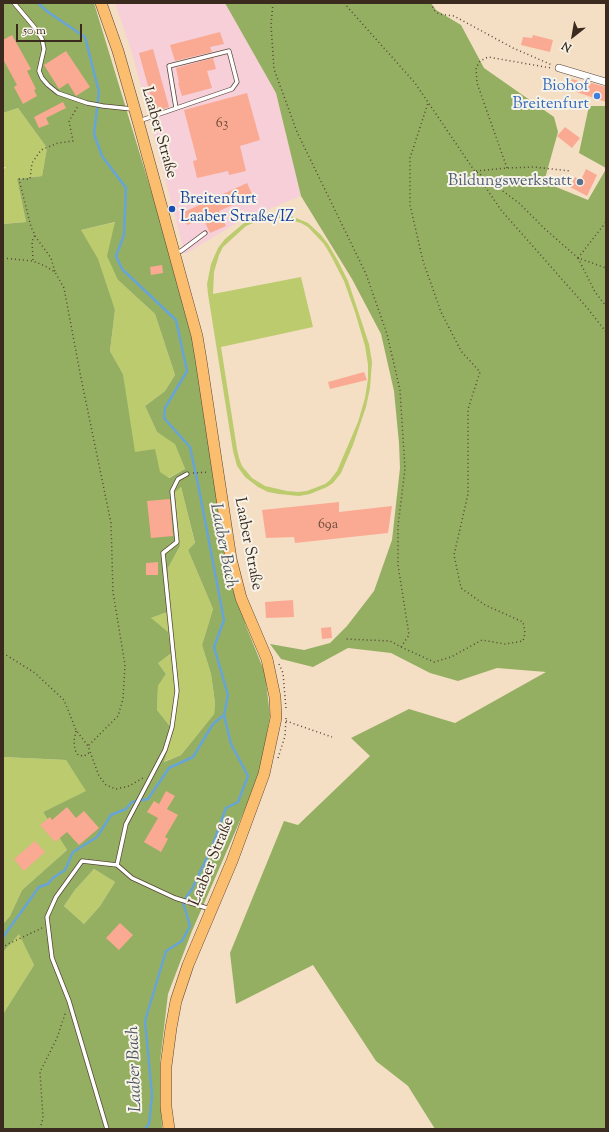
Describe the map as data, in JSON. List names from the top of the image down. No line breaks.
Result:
{"streets":{"main road":["Laaber Straße"]},"water":["Laaber Bach"],"places":["Biohof Breitenfurt","Bildungswerkstatt","Breitenfurt Laaber Straße/IZ"],"house_numbers":["63","69a"],"scale_bar":"50 m","north":"bottom left"}
